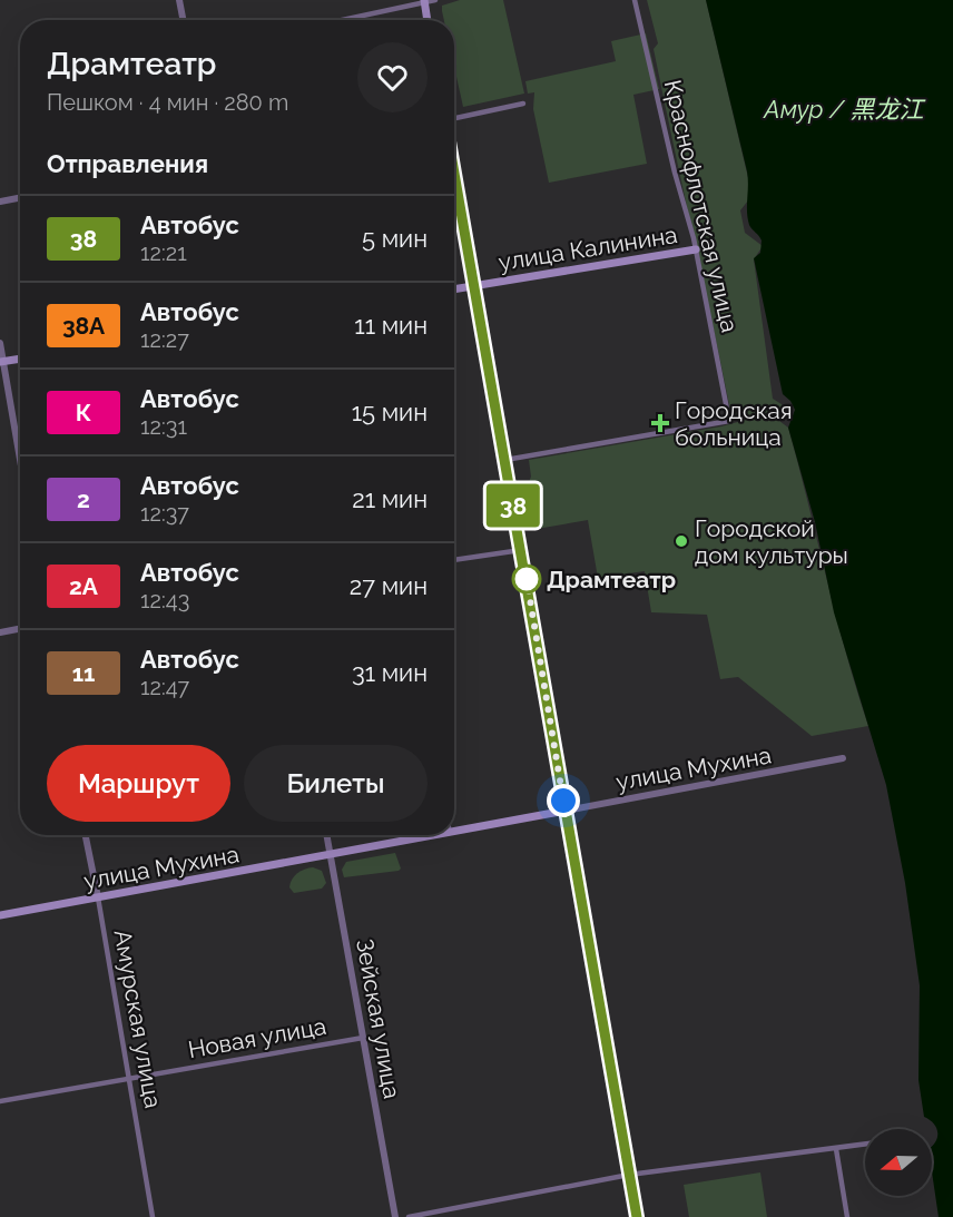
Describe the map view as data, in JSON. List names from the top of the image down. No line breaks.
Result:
{"streets":{"main road":["улица Калинина","улица Мухина"],"street":["Краснофлотская улица","Амурская улица","Зейская улица","Новая улица"]},"crossings":[["Краснофлотская улица","улица Калинина"],["улица Мухина","Амурская улица"],["улица Мухина","Зейская улица"],["Амурская улица","Новая улица"],["Зейская улица","Новая улица"]],"water":["Амур / 黑龙江"],"places":{"health":["Городская больница"],"other":["Городской дом культуры","Драмтеатр"]},"lines":["bus line 38"],"north":"left","page":{"on_map":"38","heading":[["Драмтеатр","Пешком · 4 мин · 280 m"],"Отправления"],"list":[{"mark":"38","name":"Автобус","note":"12:21","value":"5 мин"},{"mark":"38А","name":"Автобус","note":"12:27","value":"11 мин"},{"mark":"К","name":"Автобус","note":"12:31","value":"15 мин"},{"mark":"2","name":"Автобус","note":"12:37","value":"21 мин"},{"mark":"2А","name":"Автобус","note":"12:43","value":"27 мин"},{"mark":"11","name":"Автобус","note":"12:47","value":"31 мин"}],"buttons":["Маршрут","Билеты"]}}
